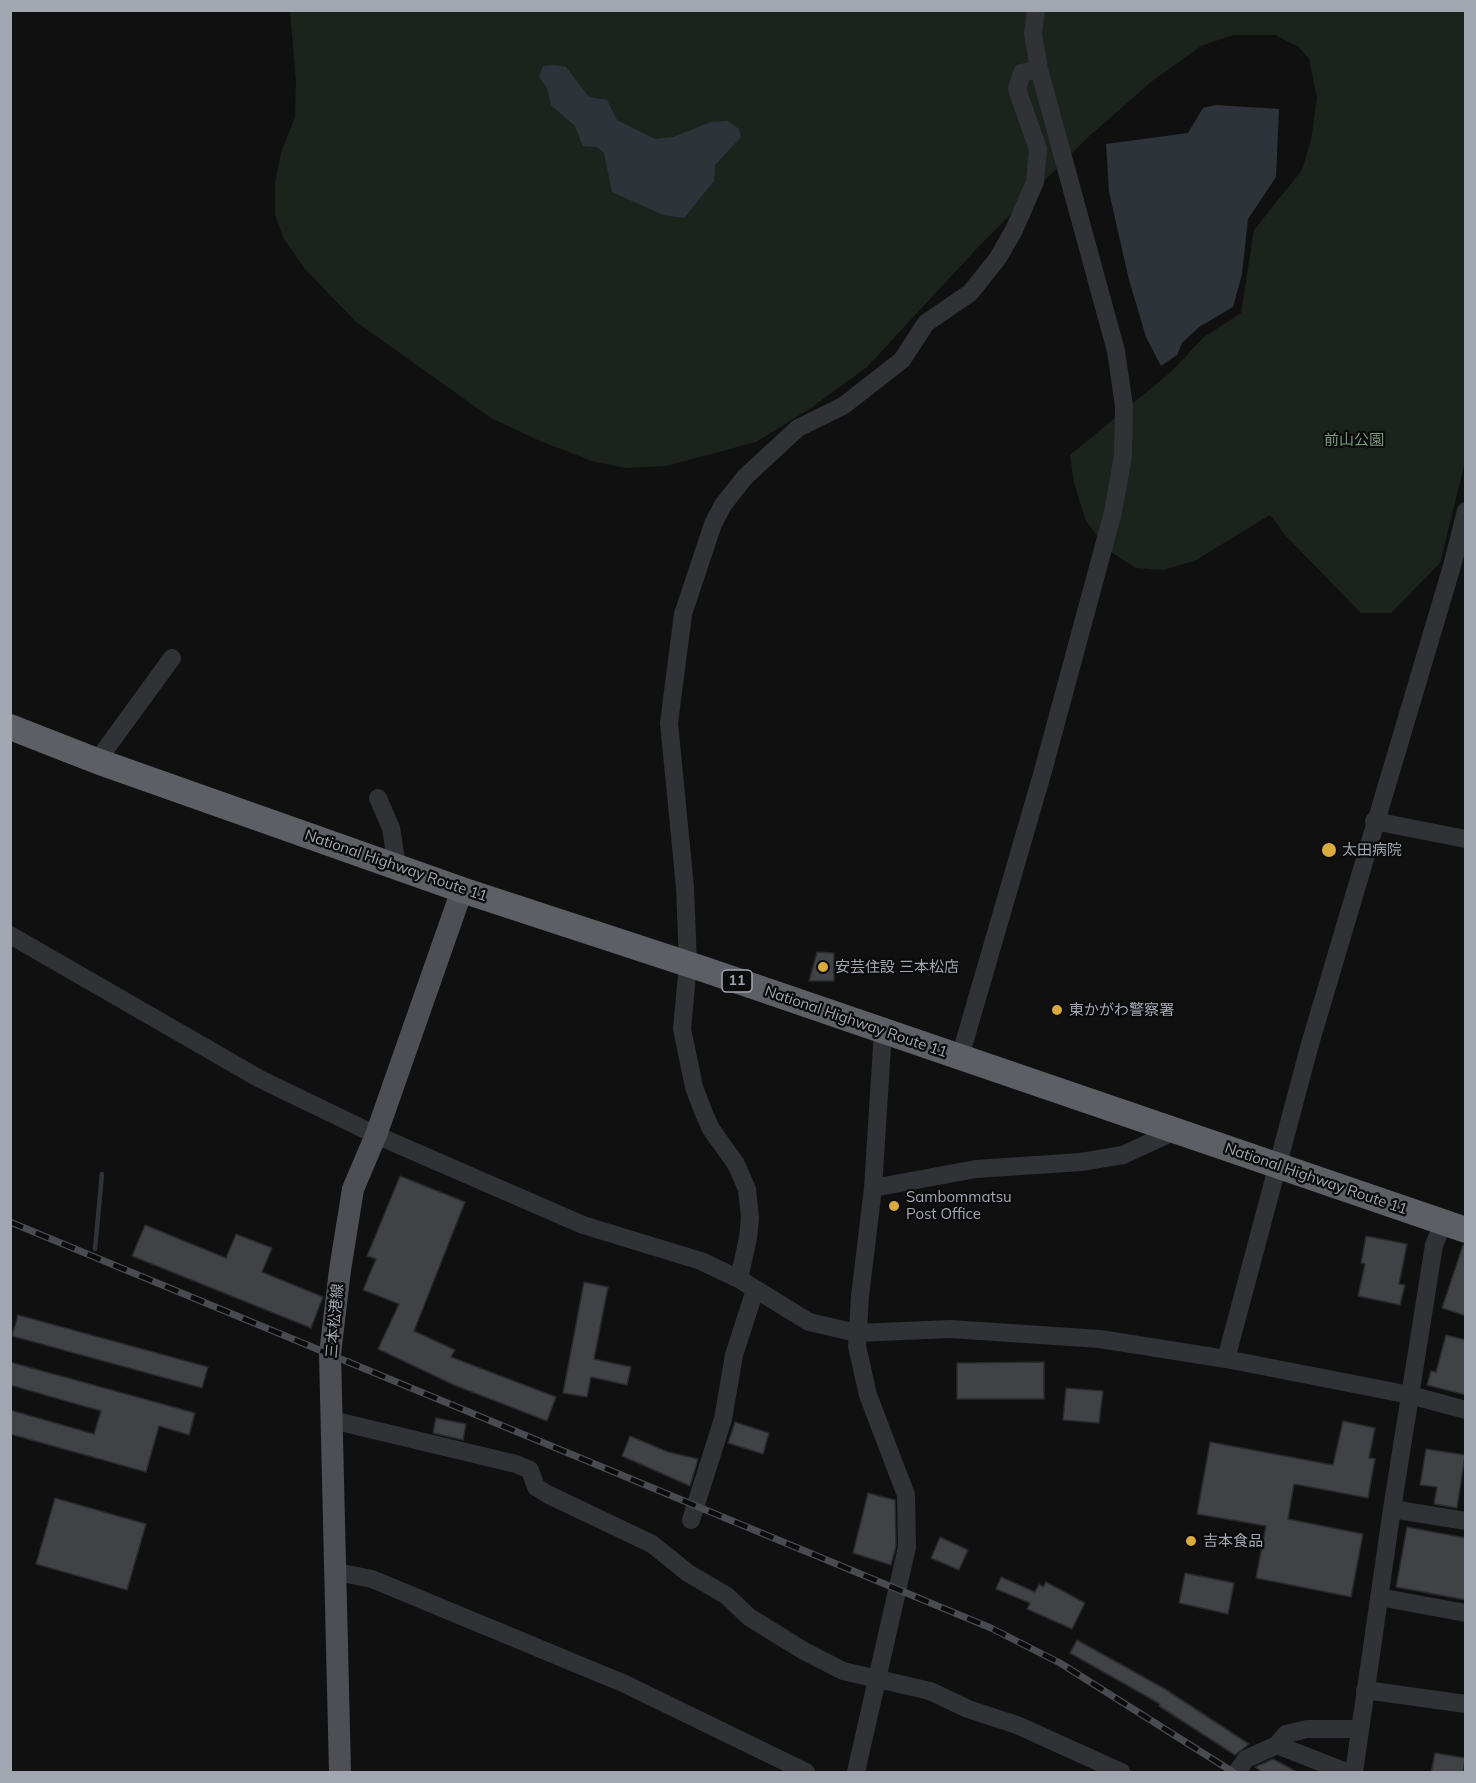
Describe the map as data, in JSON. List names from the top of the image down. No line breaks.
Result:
{"streets":{"highway":["National Highway Route 11","11"],"main road":["三本松港線"]},"crossings":[["National Highway Route 11","三本松港線"]],"parks":["前山公園"],"places":["太田病院","安芸住設 三本松店","東かがわ警察署","Sambommatsu Post Office","吉本食品"]}
